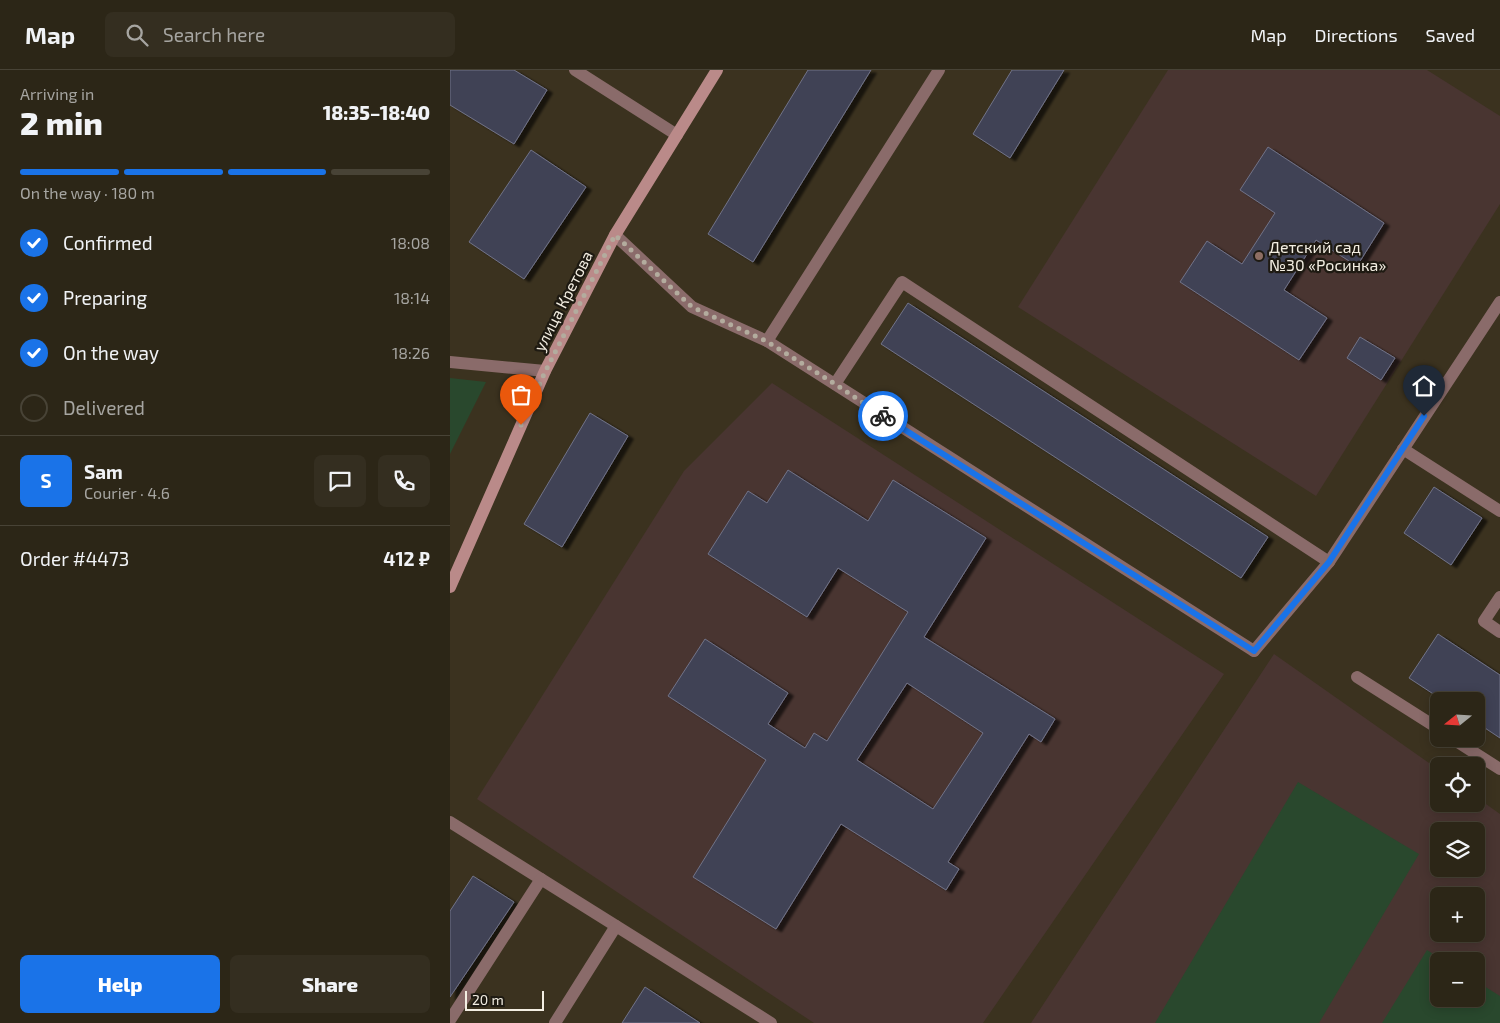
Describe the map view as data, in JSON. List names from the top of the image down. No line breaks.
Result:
{"streets":{"street":["улица Кретова"]},"places":["Детский сад №30 «Росинка»"],"scale_bar":"20 m","north":"left","page":{"header":"Map","search":"Search here","nav":["Map","Directions","Saved"],"heading":["2 min","Arriving in","18:35–18:40"],"panel":["Sam","Courier · 4.6","Order #4473","412 ₽"],"bar":"On the way · 180 m","list":[["Confirmed","18:08"],["Preparing","18:14"],["On the way","18:26"],"Delivered"],"round":"S","map_buttons":["+","−"],"buttons":["Help","Share"],"scale":"20 m"}}
